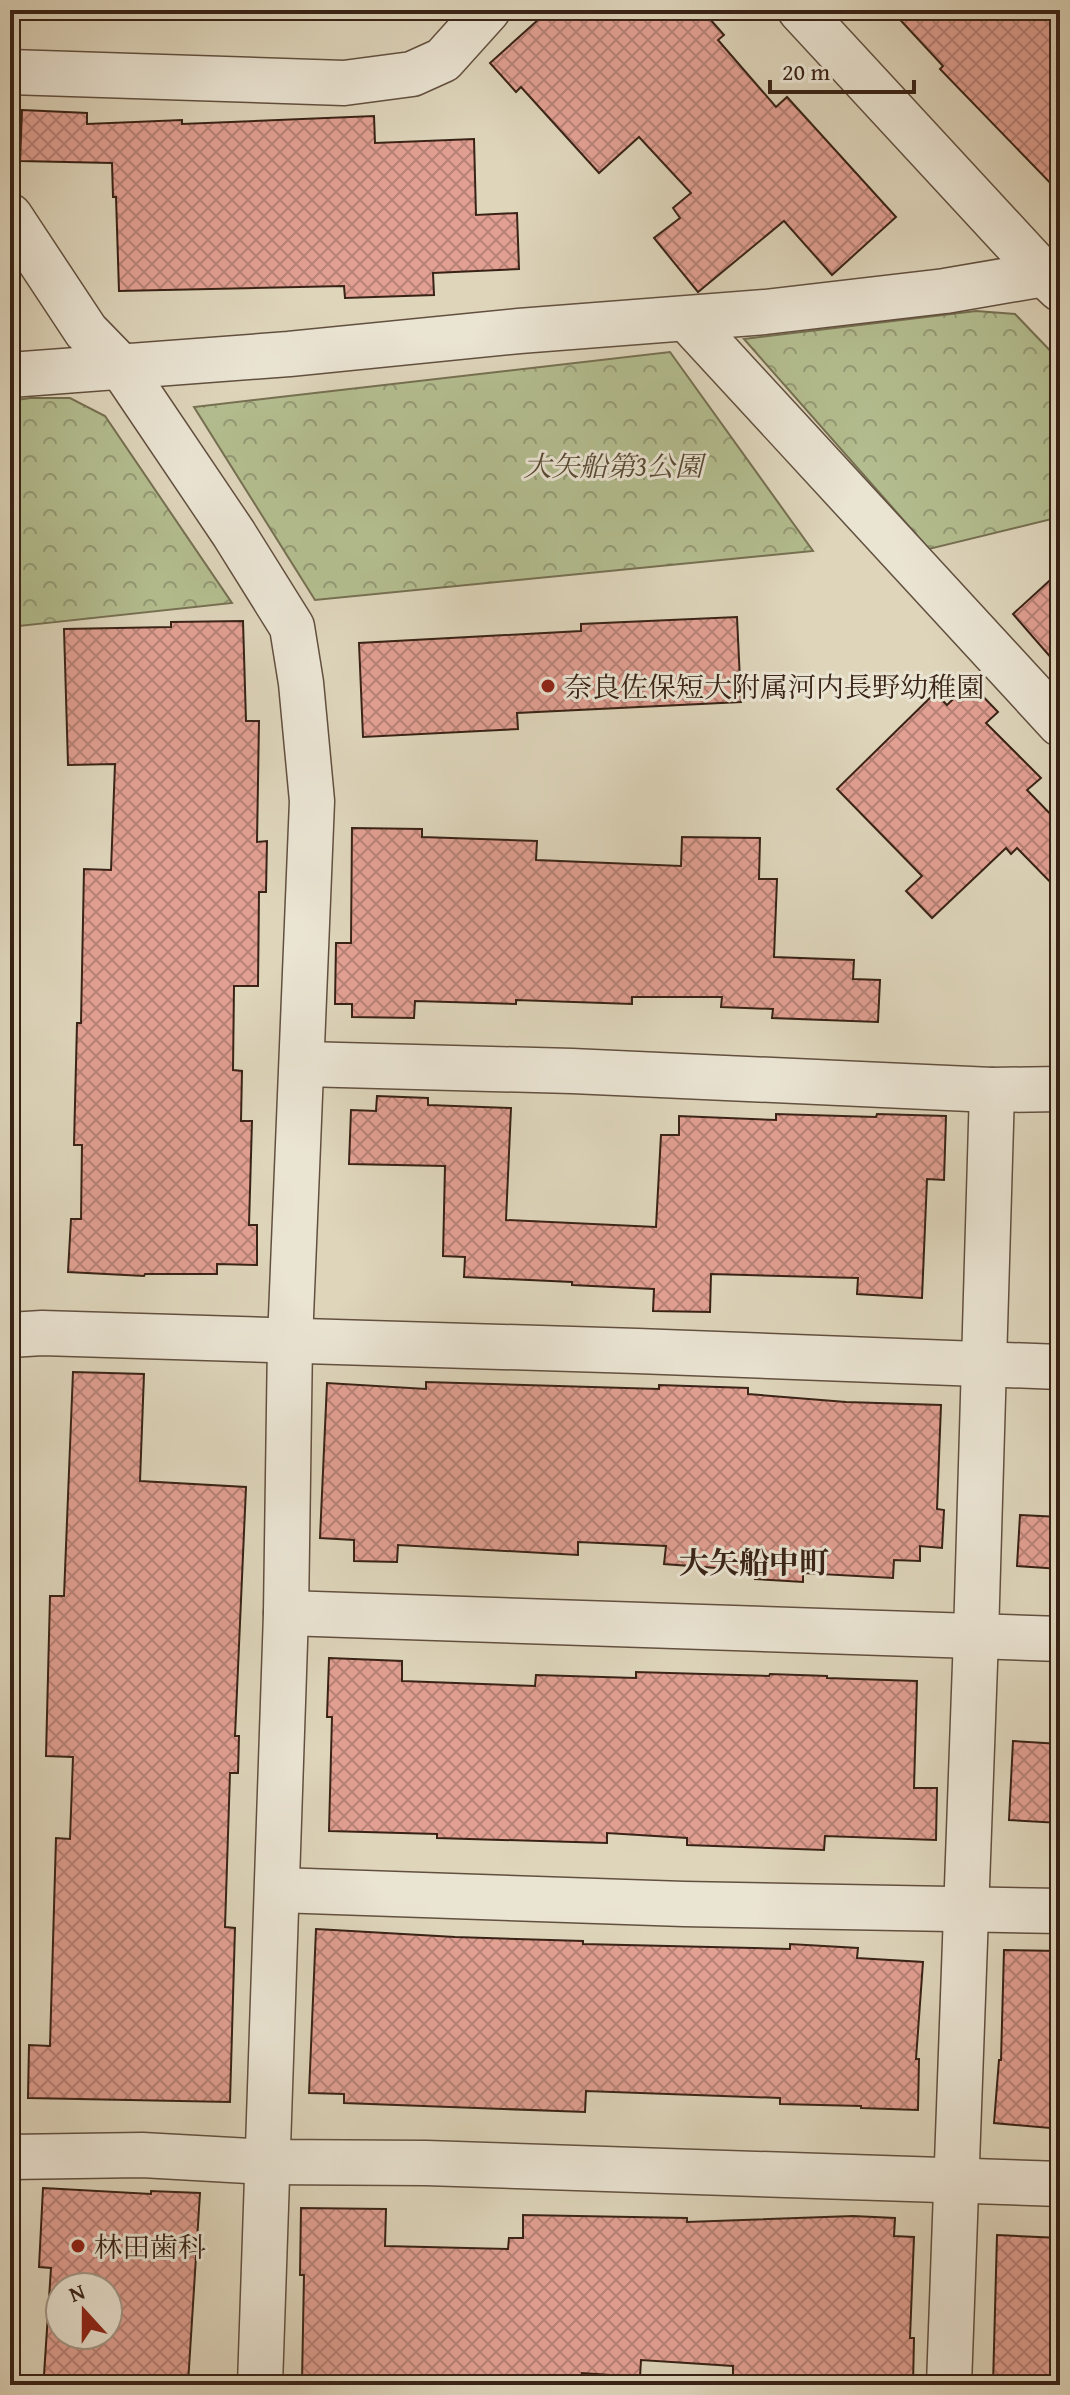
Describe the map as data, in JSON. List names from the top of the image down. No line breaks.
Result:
{"districts":["大矢船中町"],"parks":["大矢船第3公園"],"places":["奈良佐保短大附属河内長野幼稚園","林田歯科"],"scale_bar":"20 m","north":"top"}
